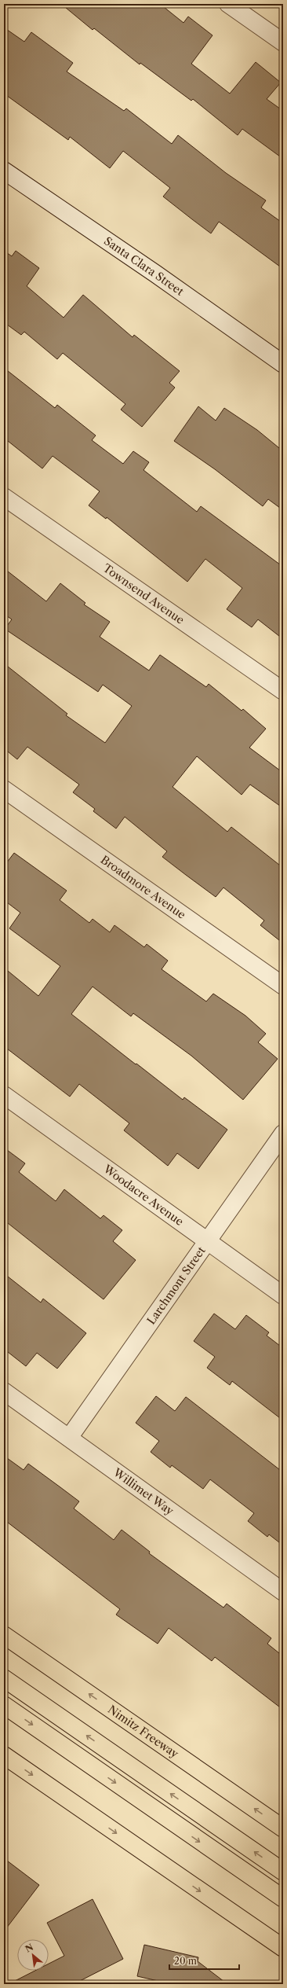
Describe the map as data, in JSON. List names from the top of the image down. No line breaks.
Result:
{"streets":{"highway":["Nimitz Freeway"],"street":["Santa Clara Street","Townsend Avenue","Broadmore Avenue","Woodacre Avenue","Larchmont Street","Willimet Way"]},"crossings":[["Woodacre Avenue","Larchmont Street"],["Larchmont Street","Willimet Way"]],"scale_bar":"20 m","north":"top left"}
